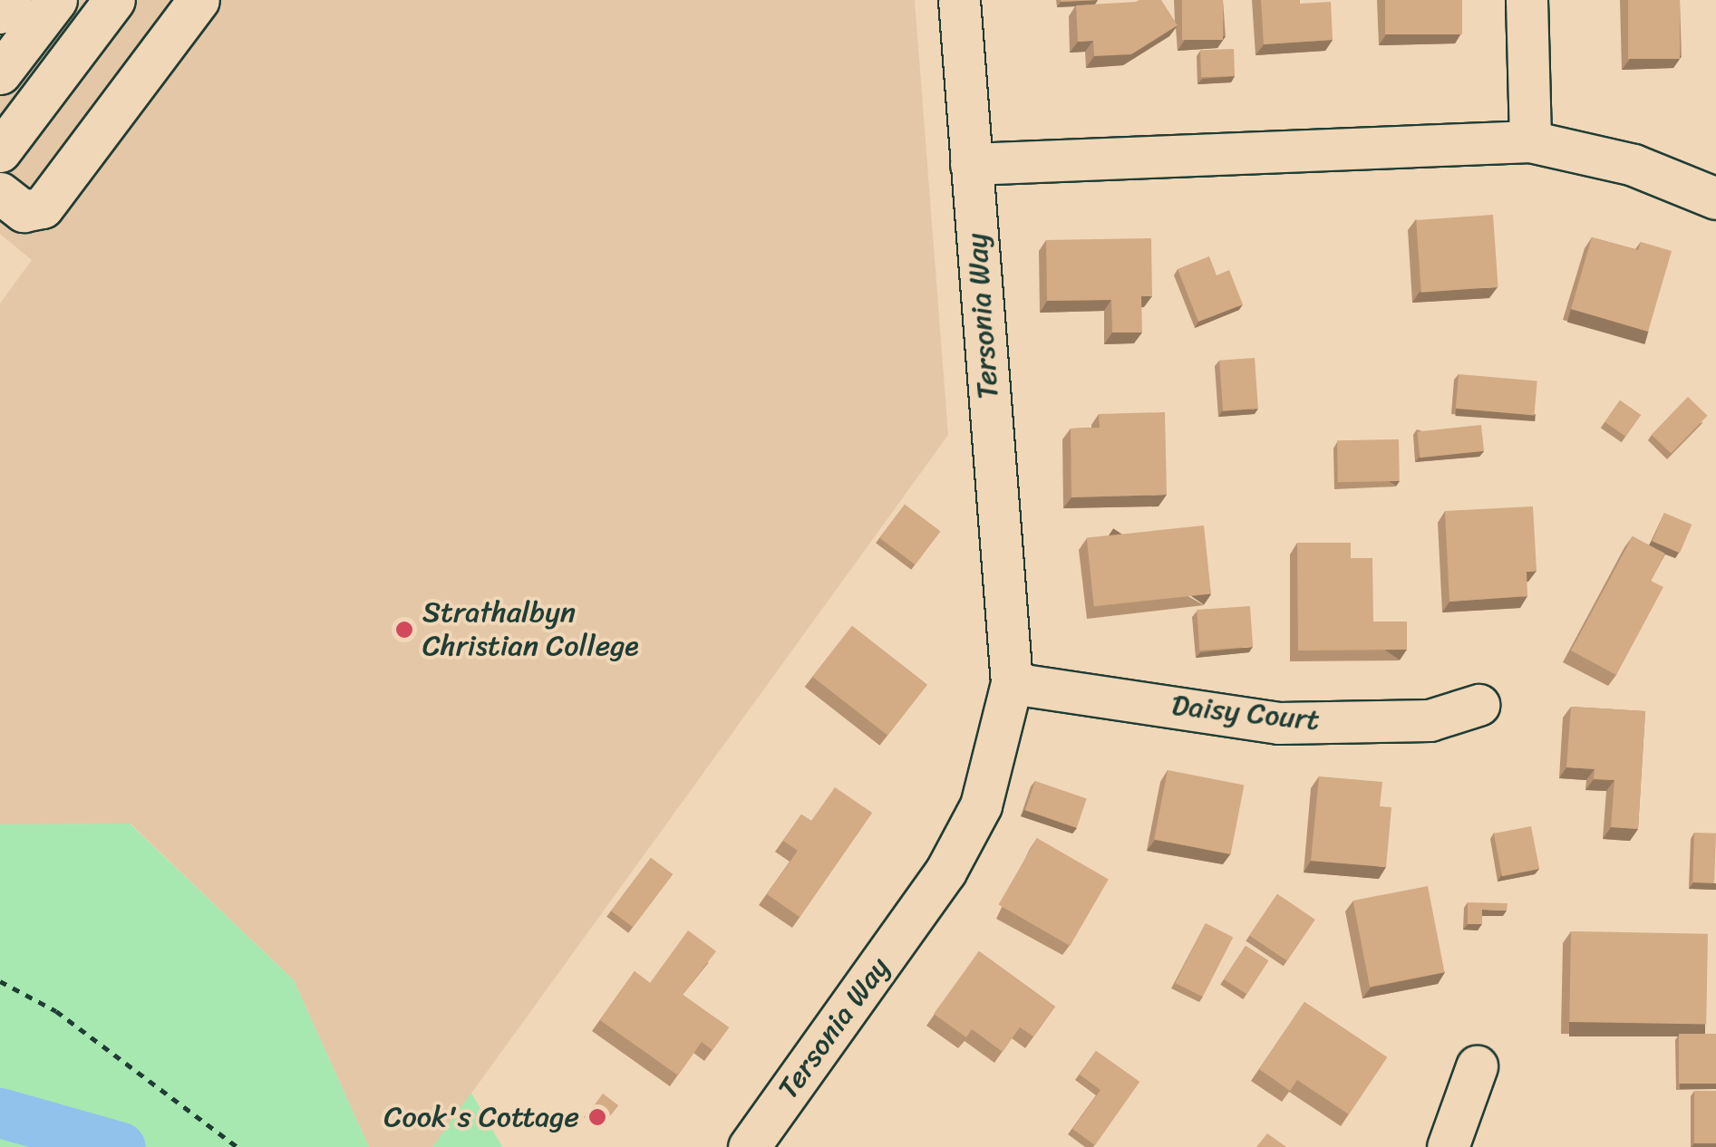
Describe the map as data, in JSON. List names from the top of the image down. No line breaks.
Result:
{"streets":{"street":["Tersonia Way","Daisy Court"]},"crossings":[["Tersonia Way","Daisy Court"]],"places":["Strathalbyn Christian College","Cook's Cottage"]}
